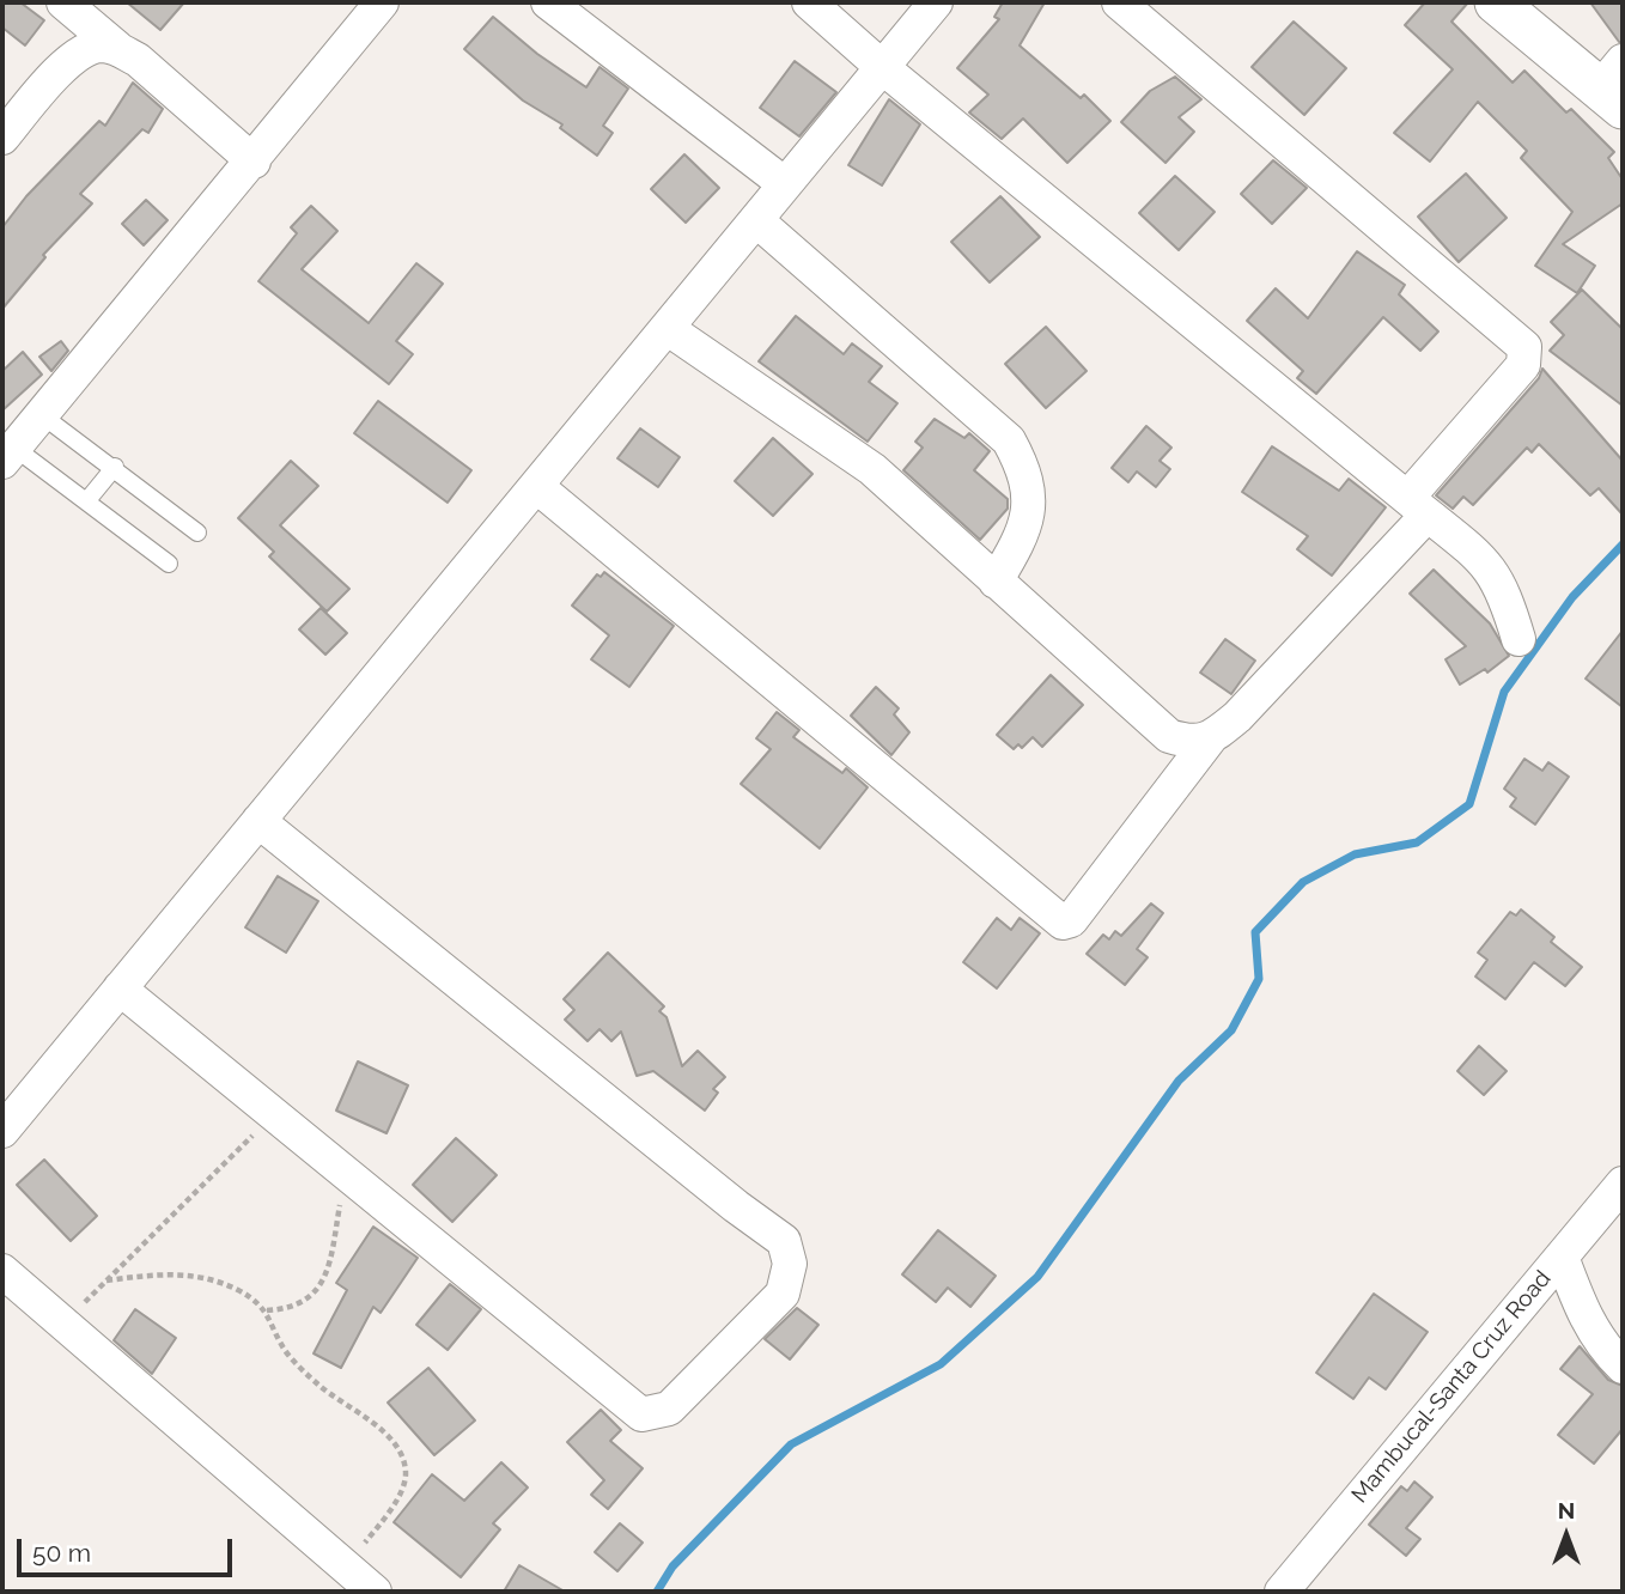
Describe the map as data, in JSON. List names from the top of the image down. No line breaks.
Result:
{"streets":{"street":["Mambucal-Santa Cruz Road"]},"scale_bar":"50 m","north":"top"}
